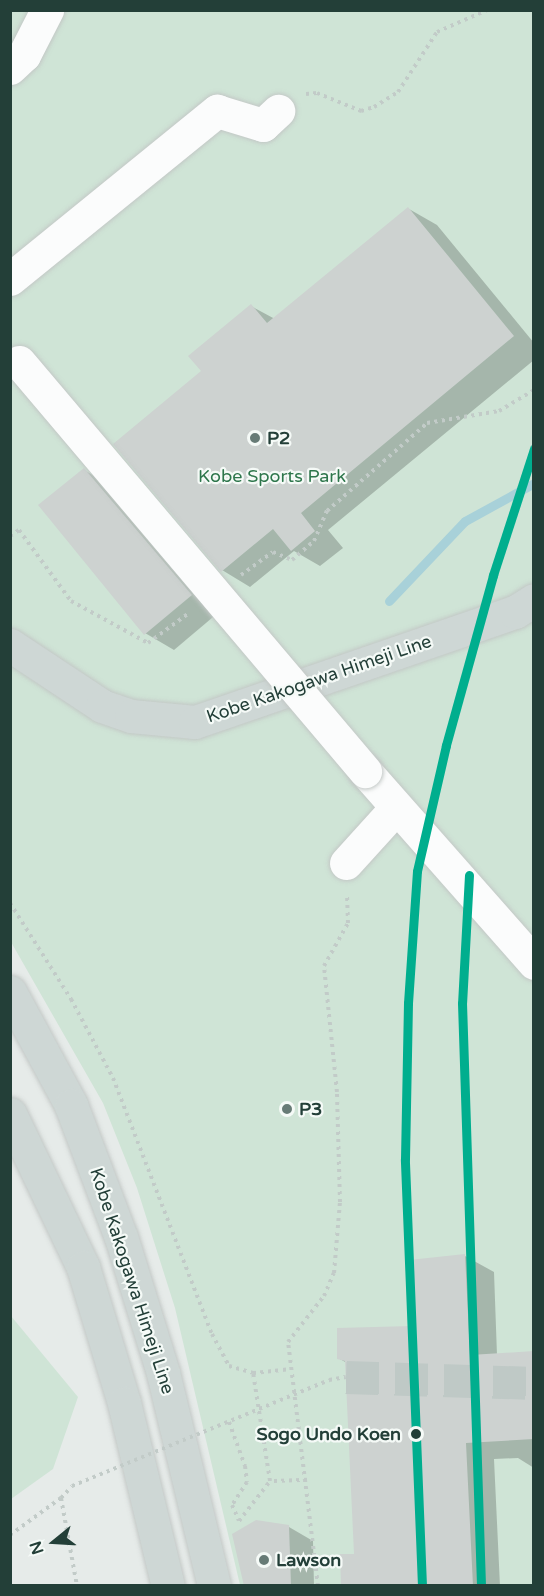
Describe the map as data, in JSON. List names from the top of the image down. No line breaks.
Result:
{"streets":{"main road":["Kobe Kakogawa Himeji Line"]},"parks":["Kobe Sports Park"],"places":["P2","P3","Sogo Undo Koen","Lawson"],"north":"left"}
